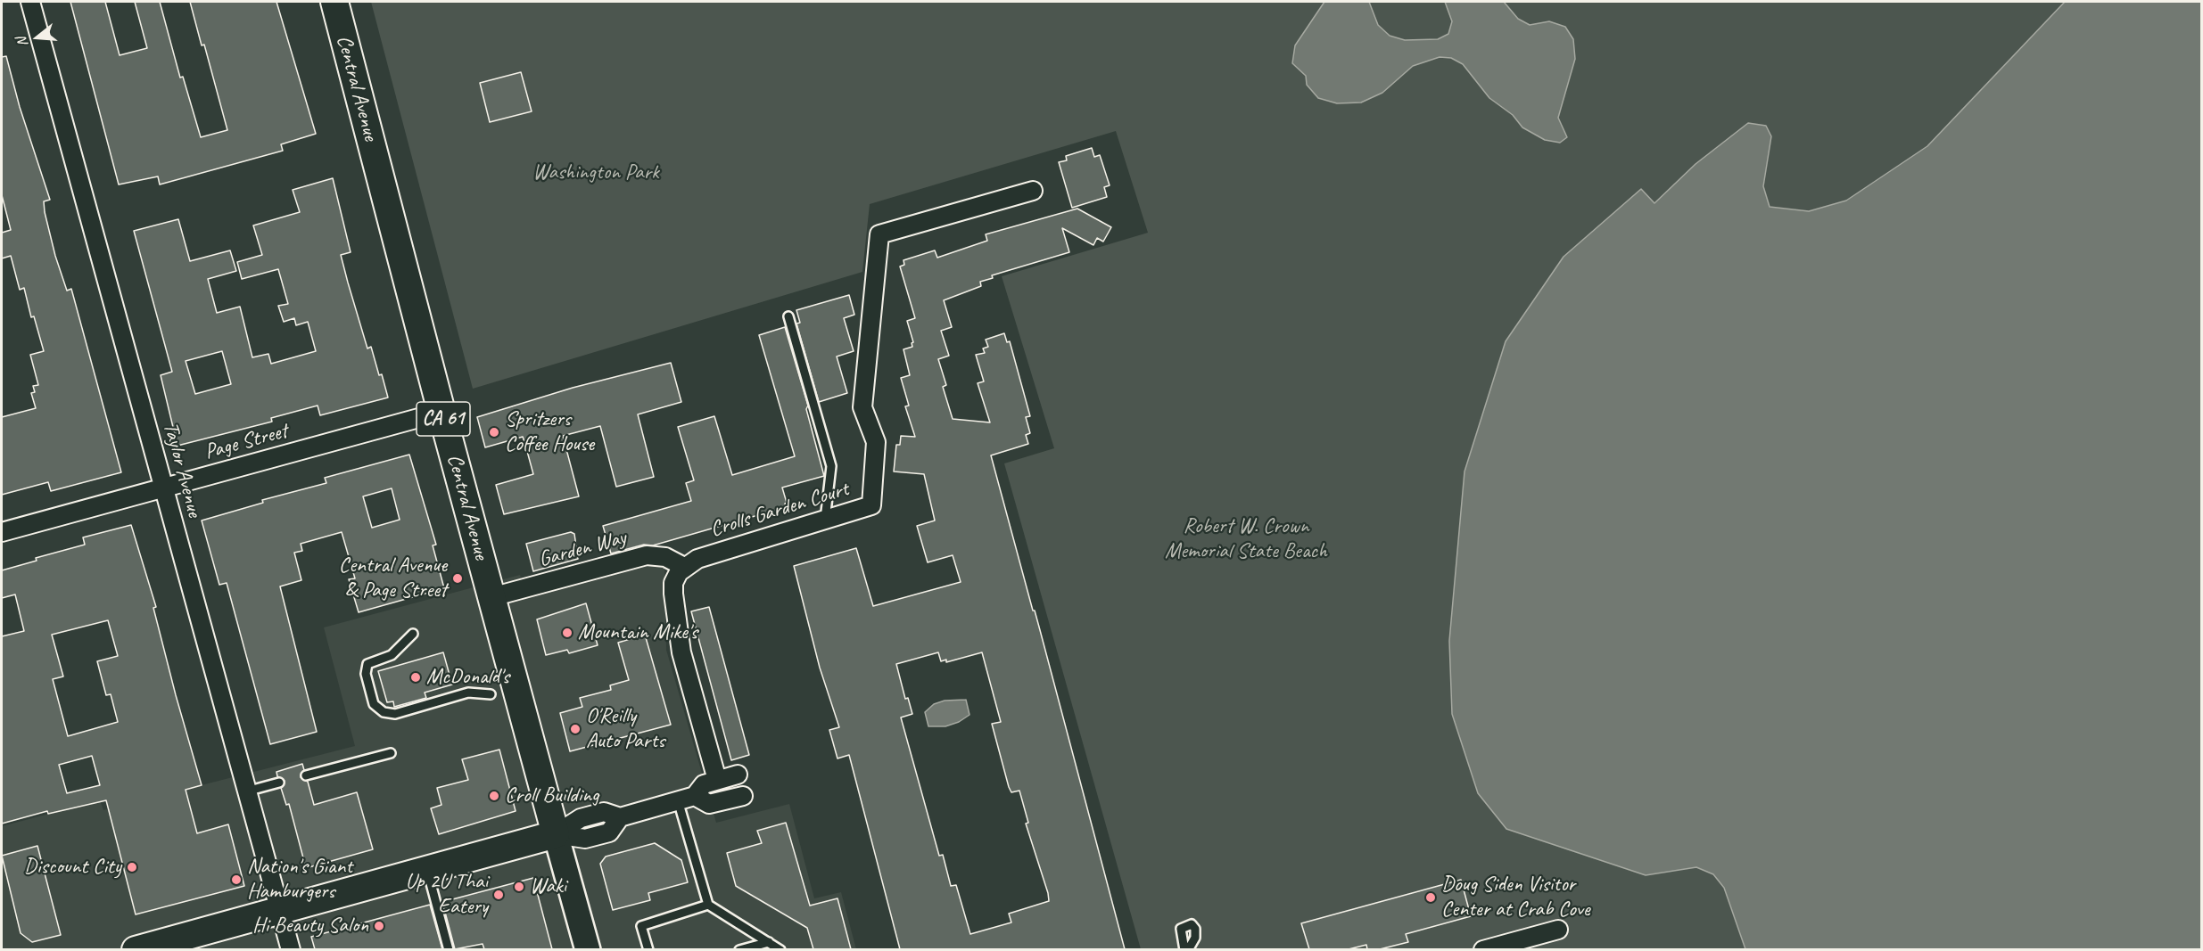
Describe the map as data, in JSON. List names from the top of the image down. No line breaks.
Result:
{"streets":{"main road":["Central Avenue","CA 61"],"street":["Page Street","Taylor Avenue","Crolls Garden Court","Garden Way"]},"crossings":[["Central Avenue","Page Street"],["Central Avenue","Garden Way"],["Page Street","Taylor Avenue"],["Crolls Garden Court","Garden Way"]],"parks":["Washington Park","Robert W. Crown Memorial State Beach"],"places":["Spritzers Coffee House","Central Avenue & Page Street","Mountain Mike's","McDonald's","O'Reilly Auto Parts","Croll Building","Discount City","Nation's Giant Hamburgers","Waki","Up 2U Thai Eatery","Doug Siden Visitor Center at Crab Cove","Hi Beauty Salon"],"north":"left"}
